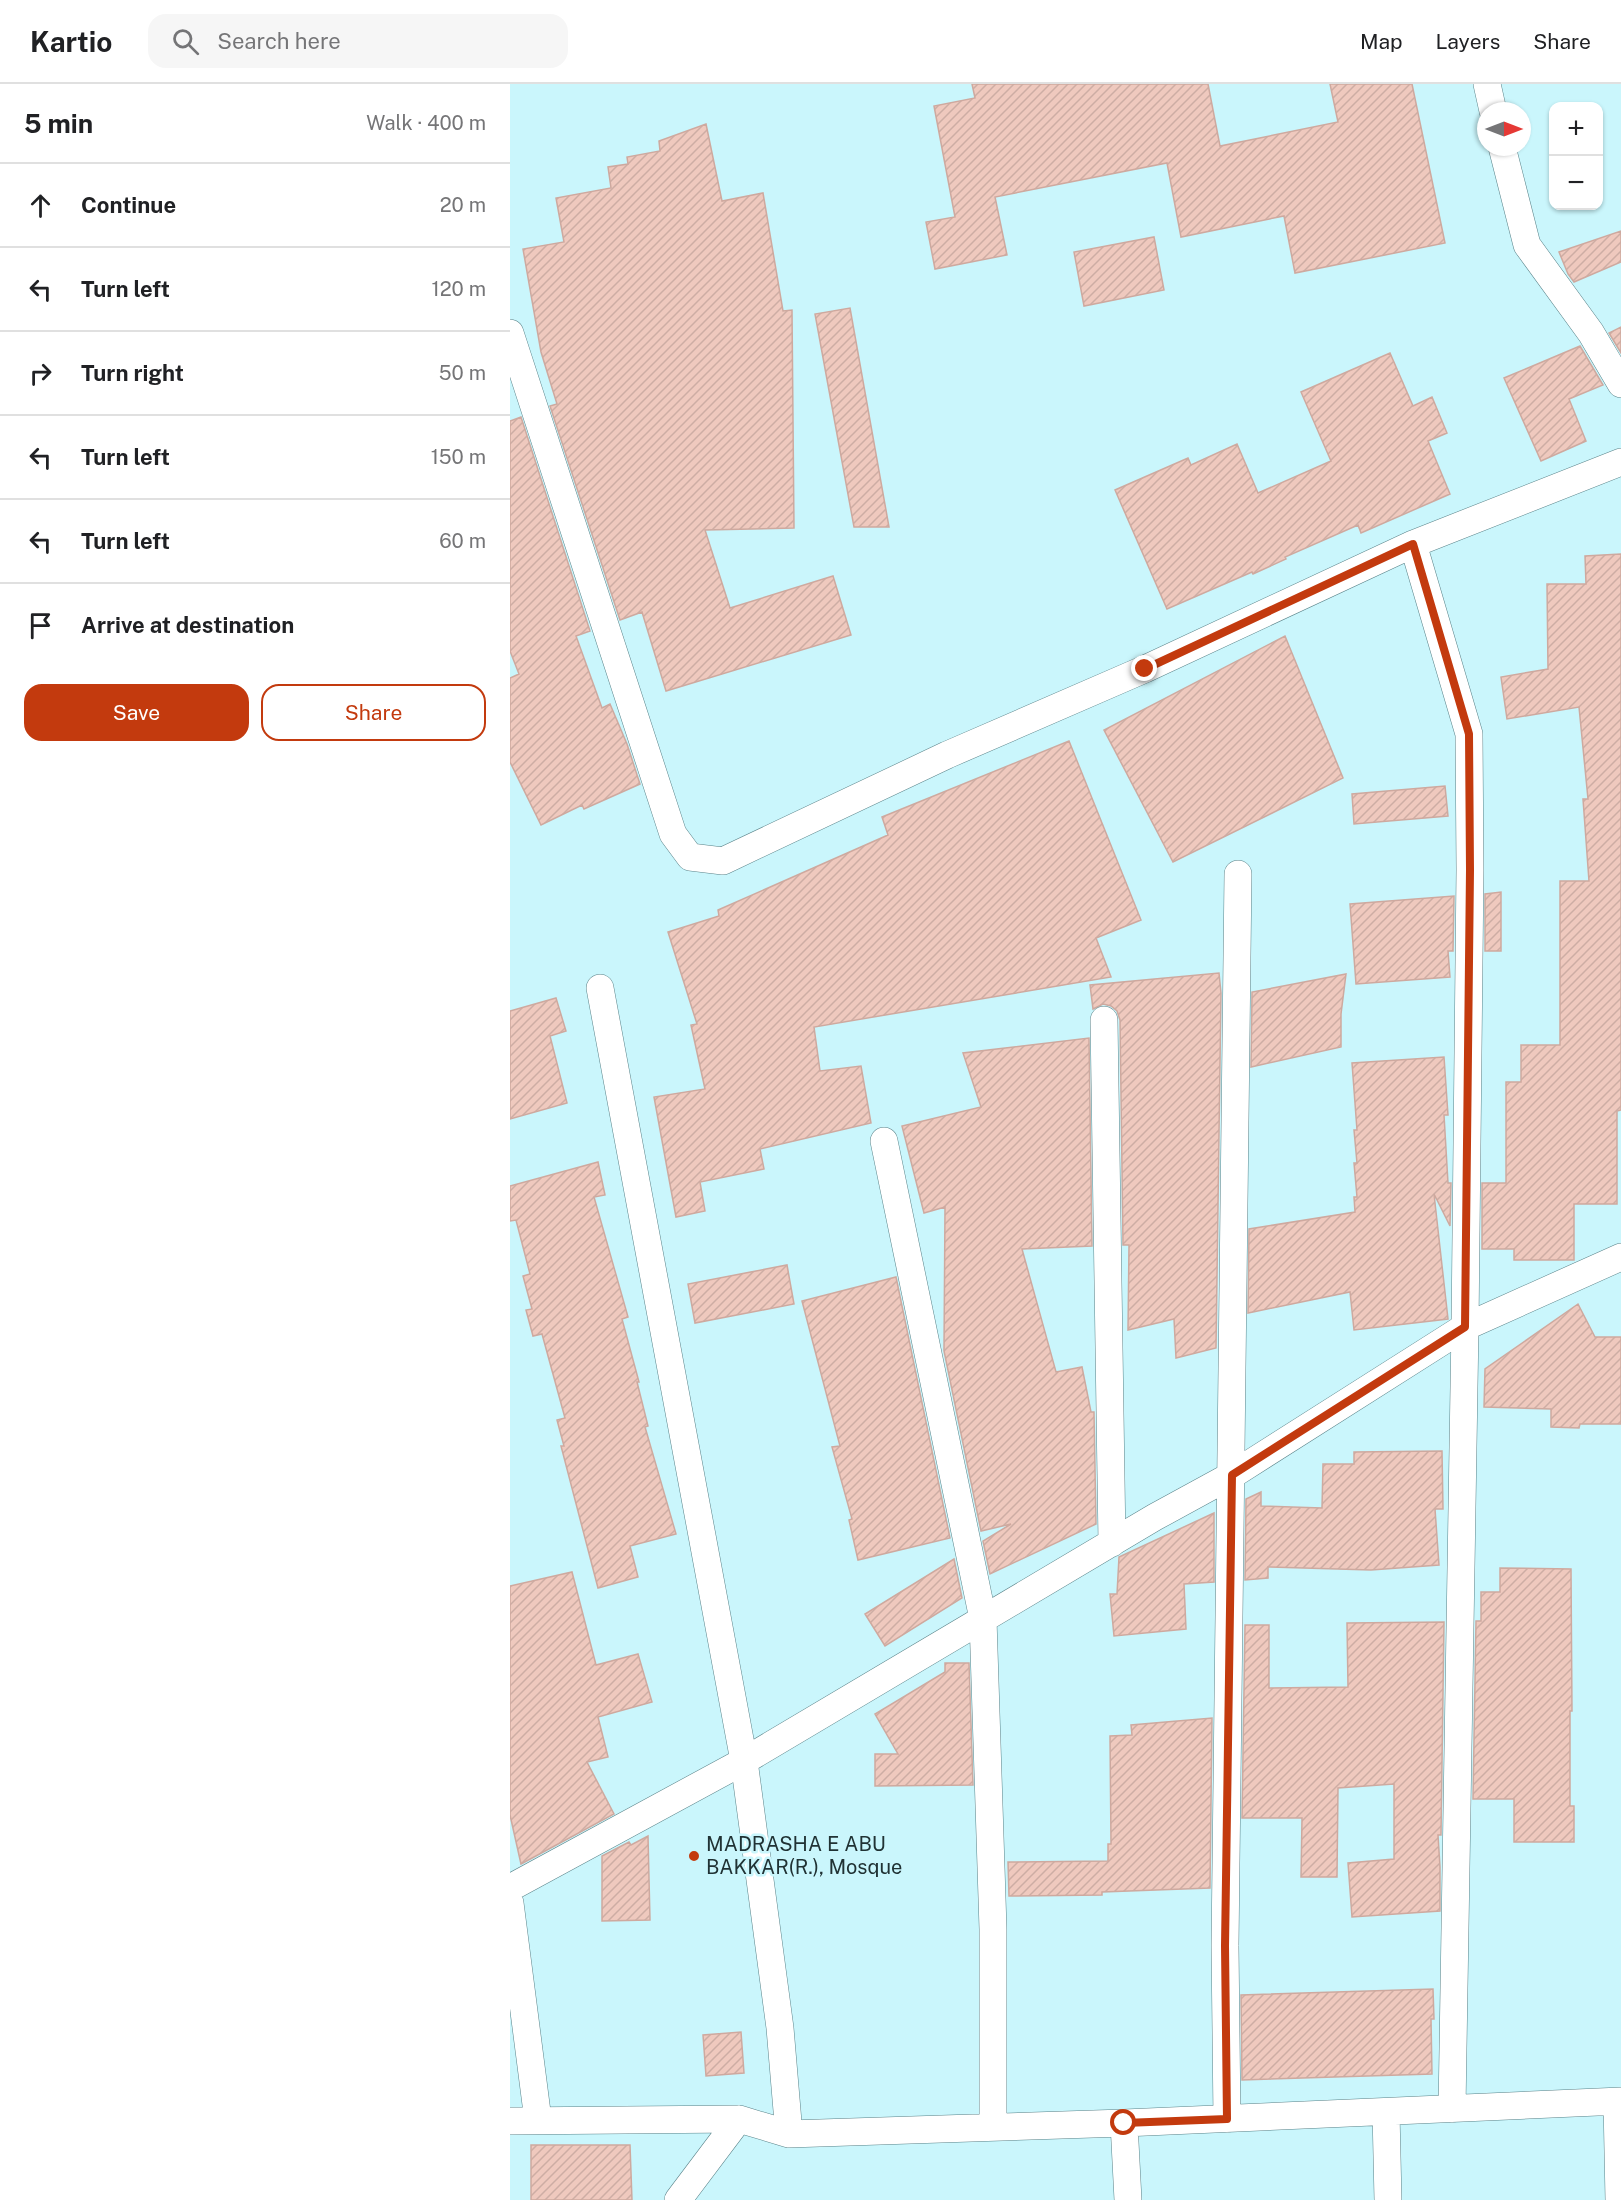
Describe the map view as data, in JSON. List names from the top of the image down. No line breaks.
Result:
{"places":["MADRASHA E ABU BAKKAR(R.), Mosque"],"north":"right","page":{"header":"Kartio","search":"Search here","nav":["Map","Layers","Share"],"heading":["5 min","Walk · 400 m"],"map_buttons":["+","−"],"list":[["Continue","20 m"],["Turn left","120 m"],["Turn right","50 m"],["Turn left","150 m"],["Turn left","60 m"],"Arrive at destination"],"buttons":["Save","Share"]}}
